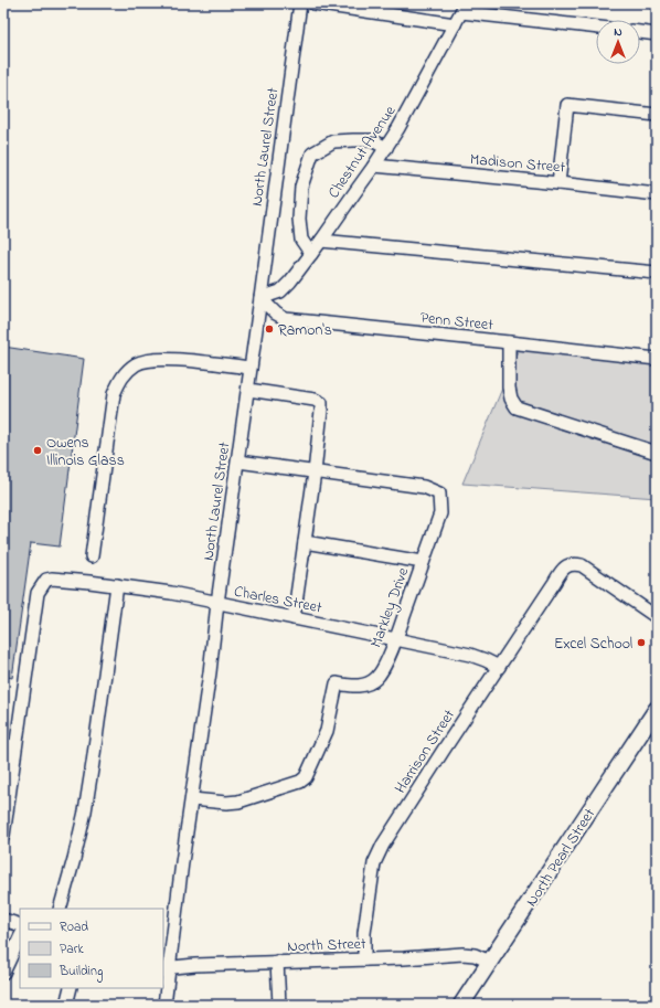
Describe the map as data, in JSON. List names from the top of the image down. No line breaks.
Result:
{"streets":{"main road":["North Pearl Street"],"street":["North Laurel Street","Chestnut Avenue","Madison Street","Penn Street","Charles Street","Markley Drive","Harrison Street","North Street"]},"crossings":[["North Laurel Street","Chestnut Avenue"],["North Laurel Street","Penn Street"],["North Laurel Street","Charles Street"],["North Laurel Street","Markley Drive"],["North Laurel Street","North Street"],["Chestnut Avenue","Madison Street"],["Chestnut Avenue","Penn Street"],["Charles Street","Markley Drive"],["Charles Street","Harrison Street"],["Harrison Street","North Street"],["North Pearl Street","North Street"]],"places":["Ramon's","Owens Illinois Glass","Excel School"],"legend":["Road","Park","Building"],"north":"top"}
